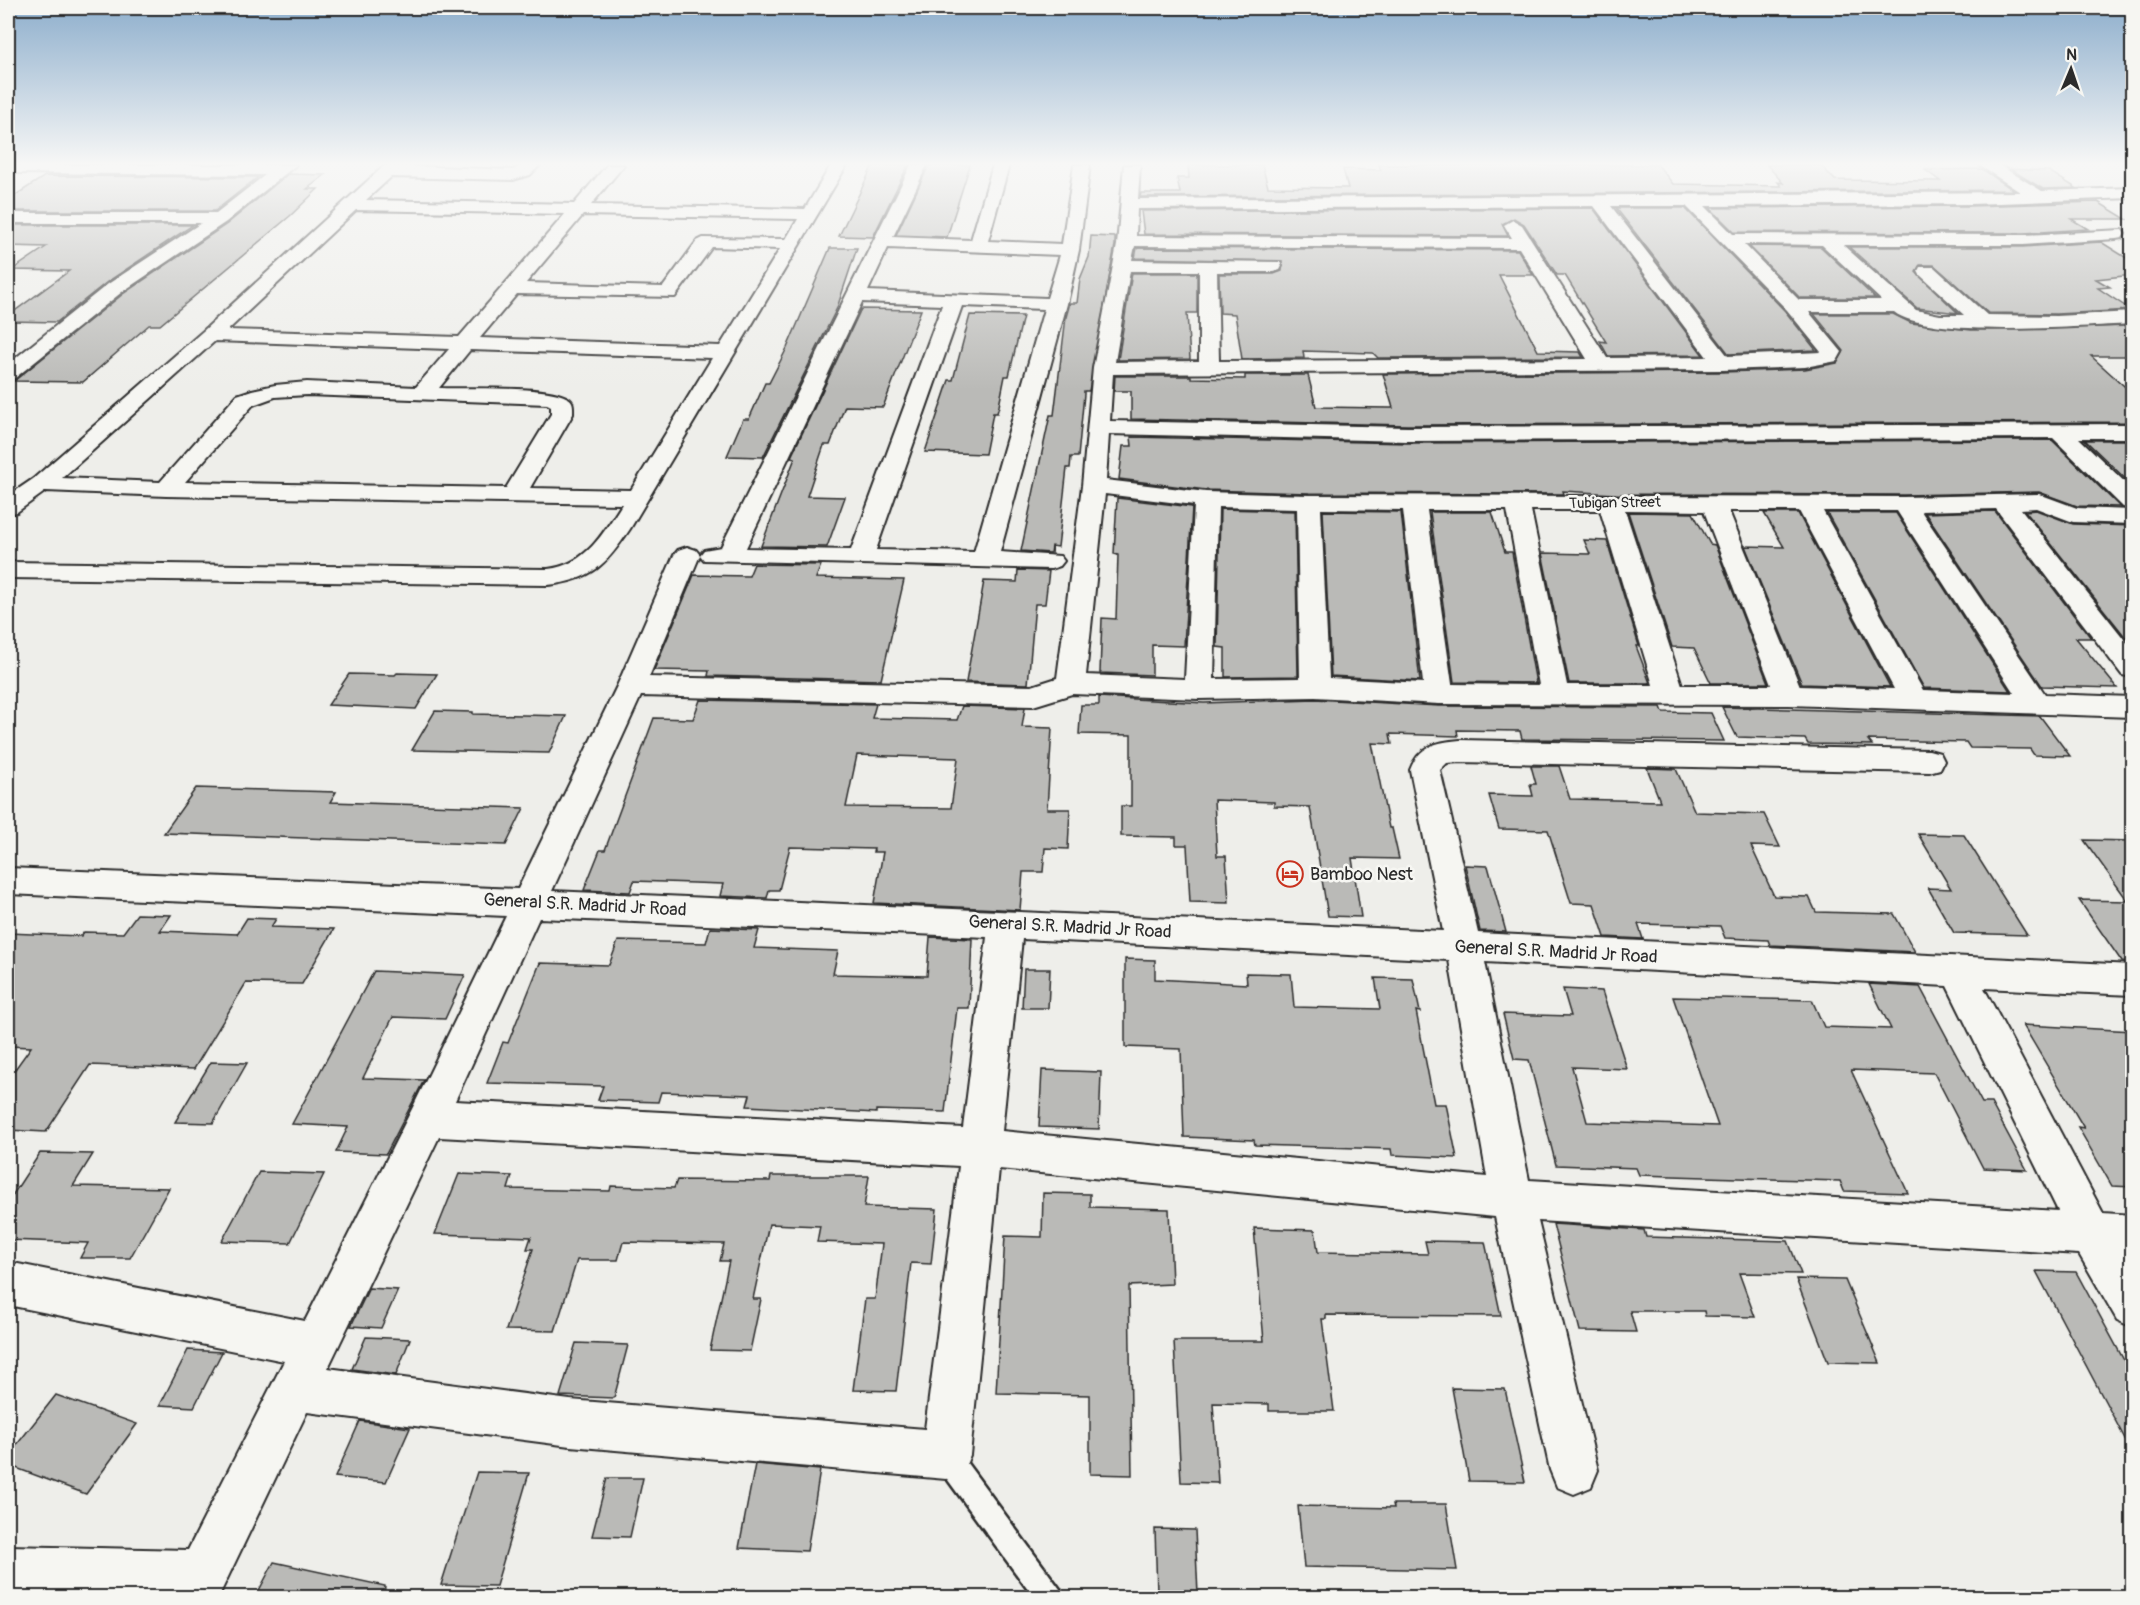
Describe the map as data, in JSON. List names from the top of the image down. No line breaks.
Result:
{"streets":{"street":["Tubigan Street","General S.R. Madrid Jr Road"]},"places":{"hotel":["Bamboo Nest"]},"north":"top"}
